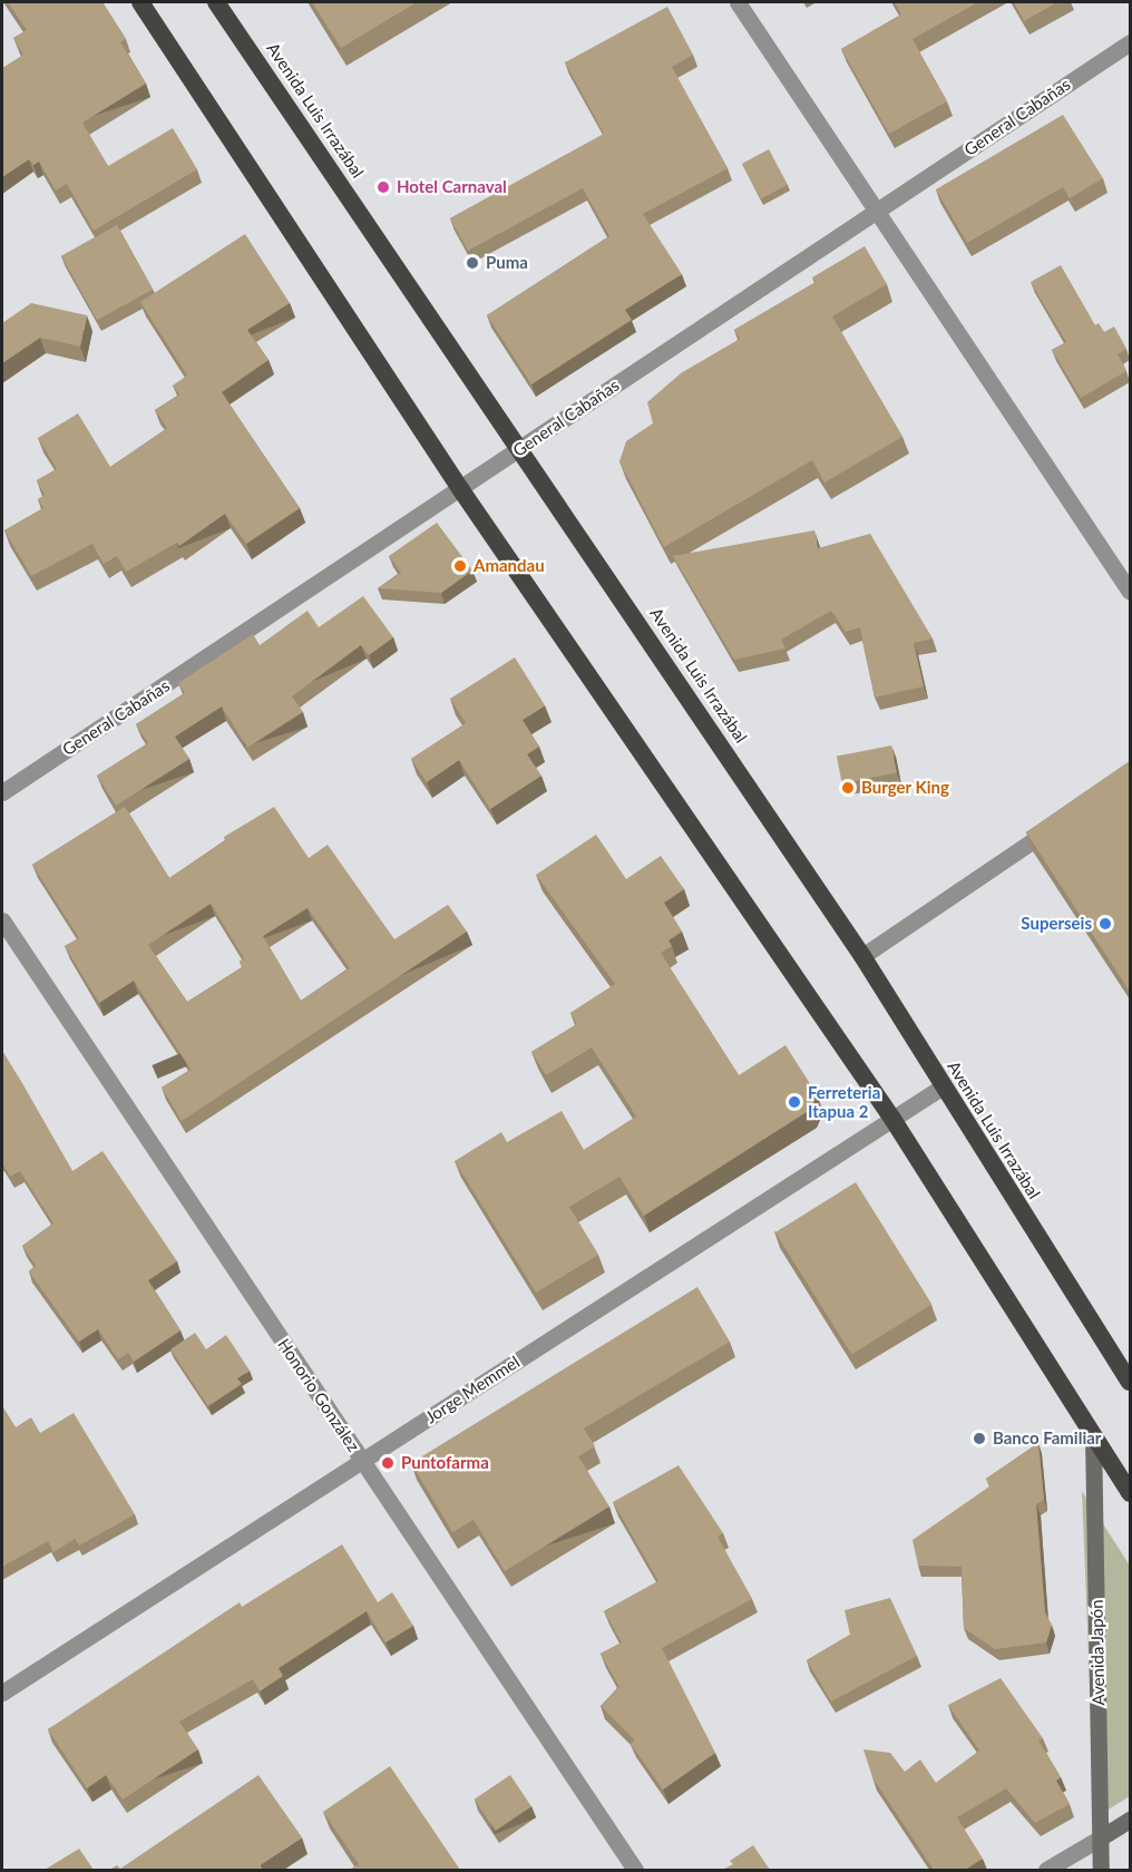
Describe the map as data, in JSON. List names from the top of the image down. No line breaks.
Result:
{"streets":{"highway":["Avenida Luis Irrazábal"],"main road":["Avenida Japón"],"street":["General Cabañas","Jorge Memmel","Honorio González"]},"crossings":[["Avenida Luis Irrazábal","General Cabañas"],["Avenida Luis Irrazábal","Jorge Memmel"],["Jorge Memmel","Honorio González"]],"places":["Hotel Carnaval","Puma","Amandau","Burger King","Superseis","Ferreteria Itapua 2","Banco Familiar","Puntofarma"]}
